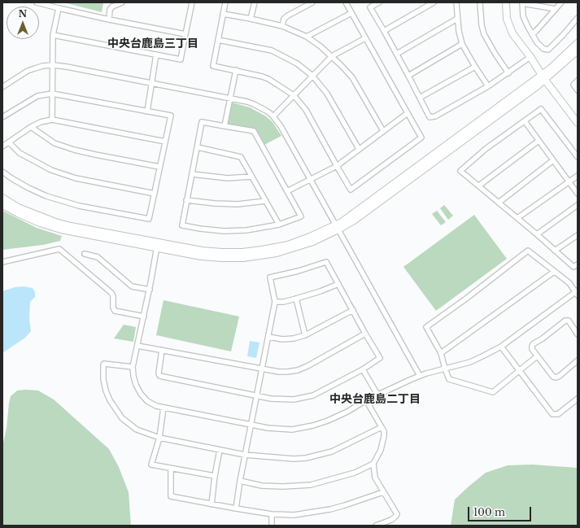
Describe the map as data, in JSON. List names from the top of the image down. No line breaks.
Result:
{"districts":["中央台鹿島三丁目","中央台鹿島二丁目"],"scale_bar":"100 m","north":"top"}
